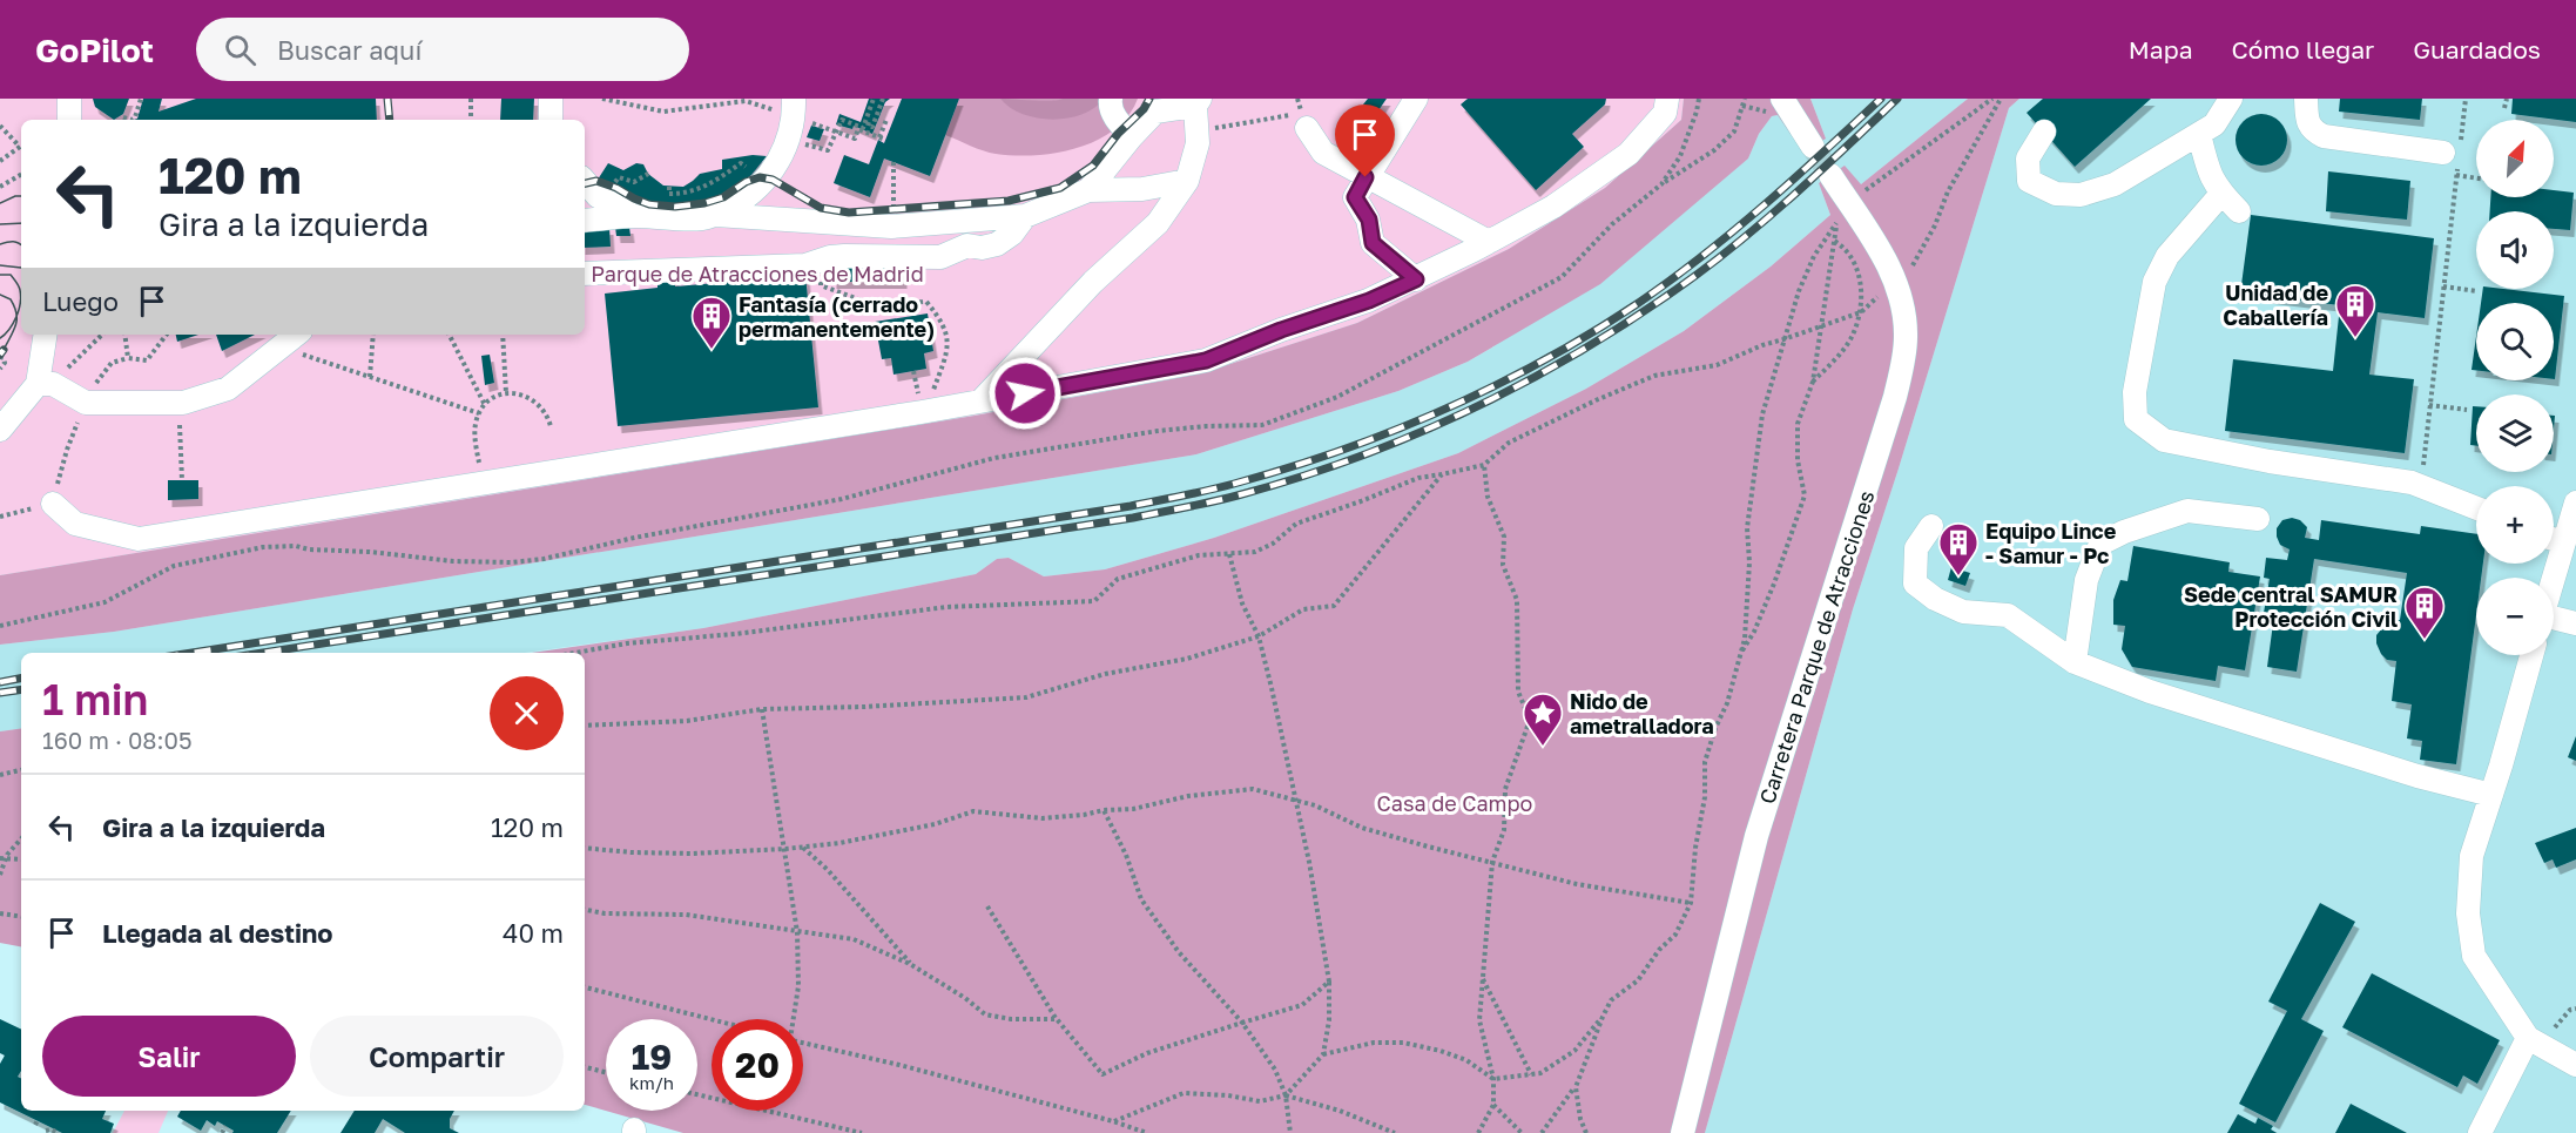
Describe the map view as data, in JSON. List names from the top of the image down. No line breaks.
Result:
{"streets":{"street":["Carretera Parque de Atracciones"]},"parks":["Parque de Atracciones de Madrid","Casa de Campo"],"places":{"building":["Unidad de Caballería","Fantasía (cerrado permanentemente)","Equipo Lince - Samur - Pc","Sede central SAMUR Protección Civil"],"place":["Nido de ametralladora"]},"north":"top right","page":{"header":"GoPilot","search":"Buscar aquí","nav":["Mapa","Cómo llegar","Guardados"],"map_buttons":["+","−"],"turn":["120 m","Gira a la izquierda"],"then":"Luego","heading":["1 min","160 m · 08:05"],"list":[{"name":"Gira a la izquierda","value":"120 m"},{"name":"Llegada al destino","value":"40 m"}],"buttons":["Salir","Compartir"],"speed":"19 km/h","limit":"20"}}
